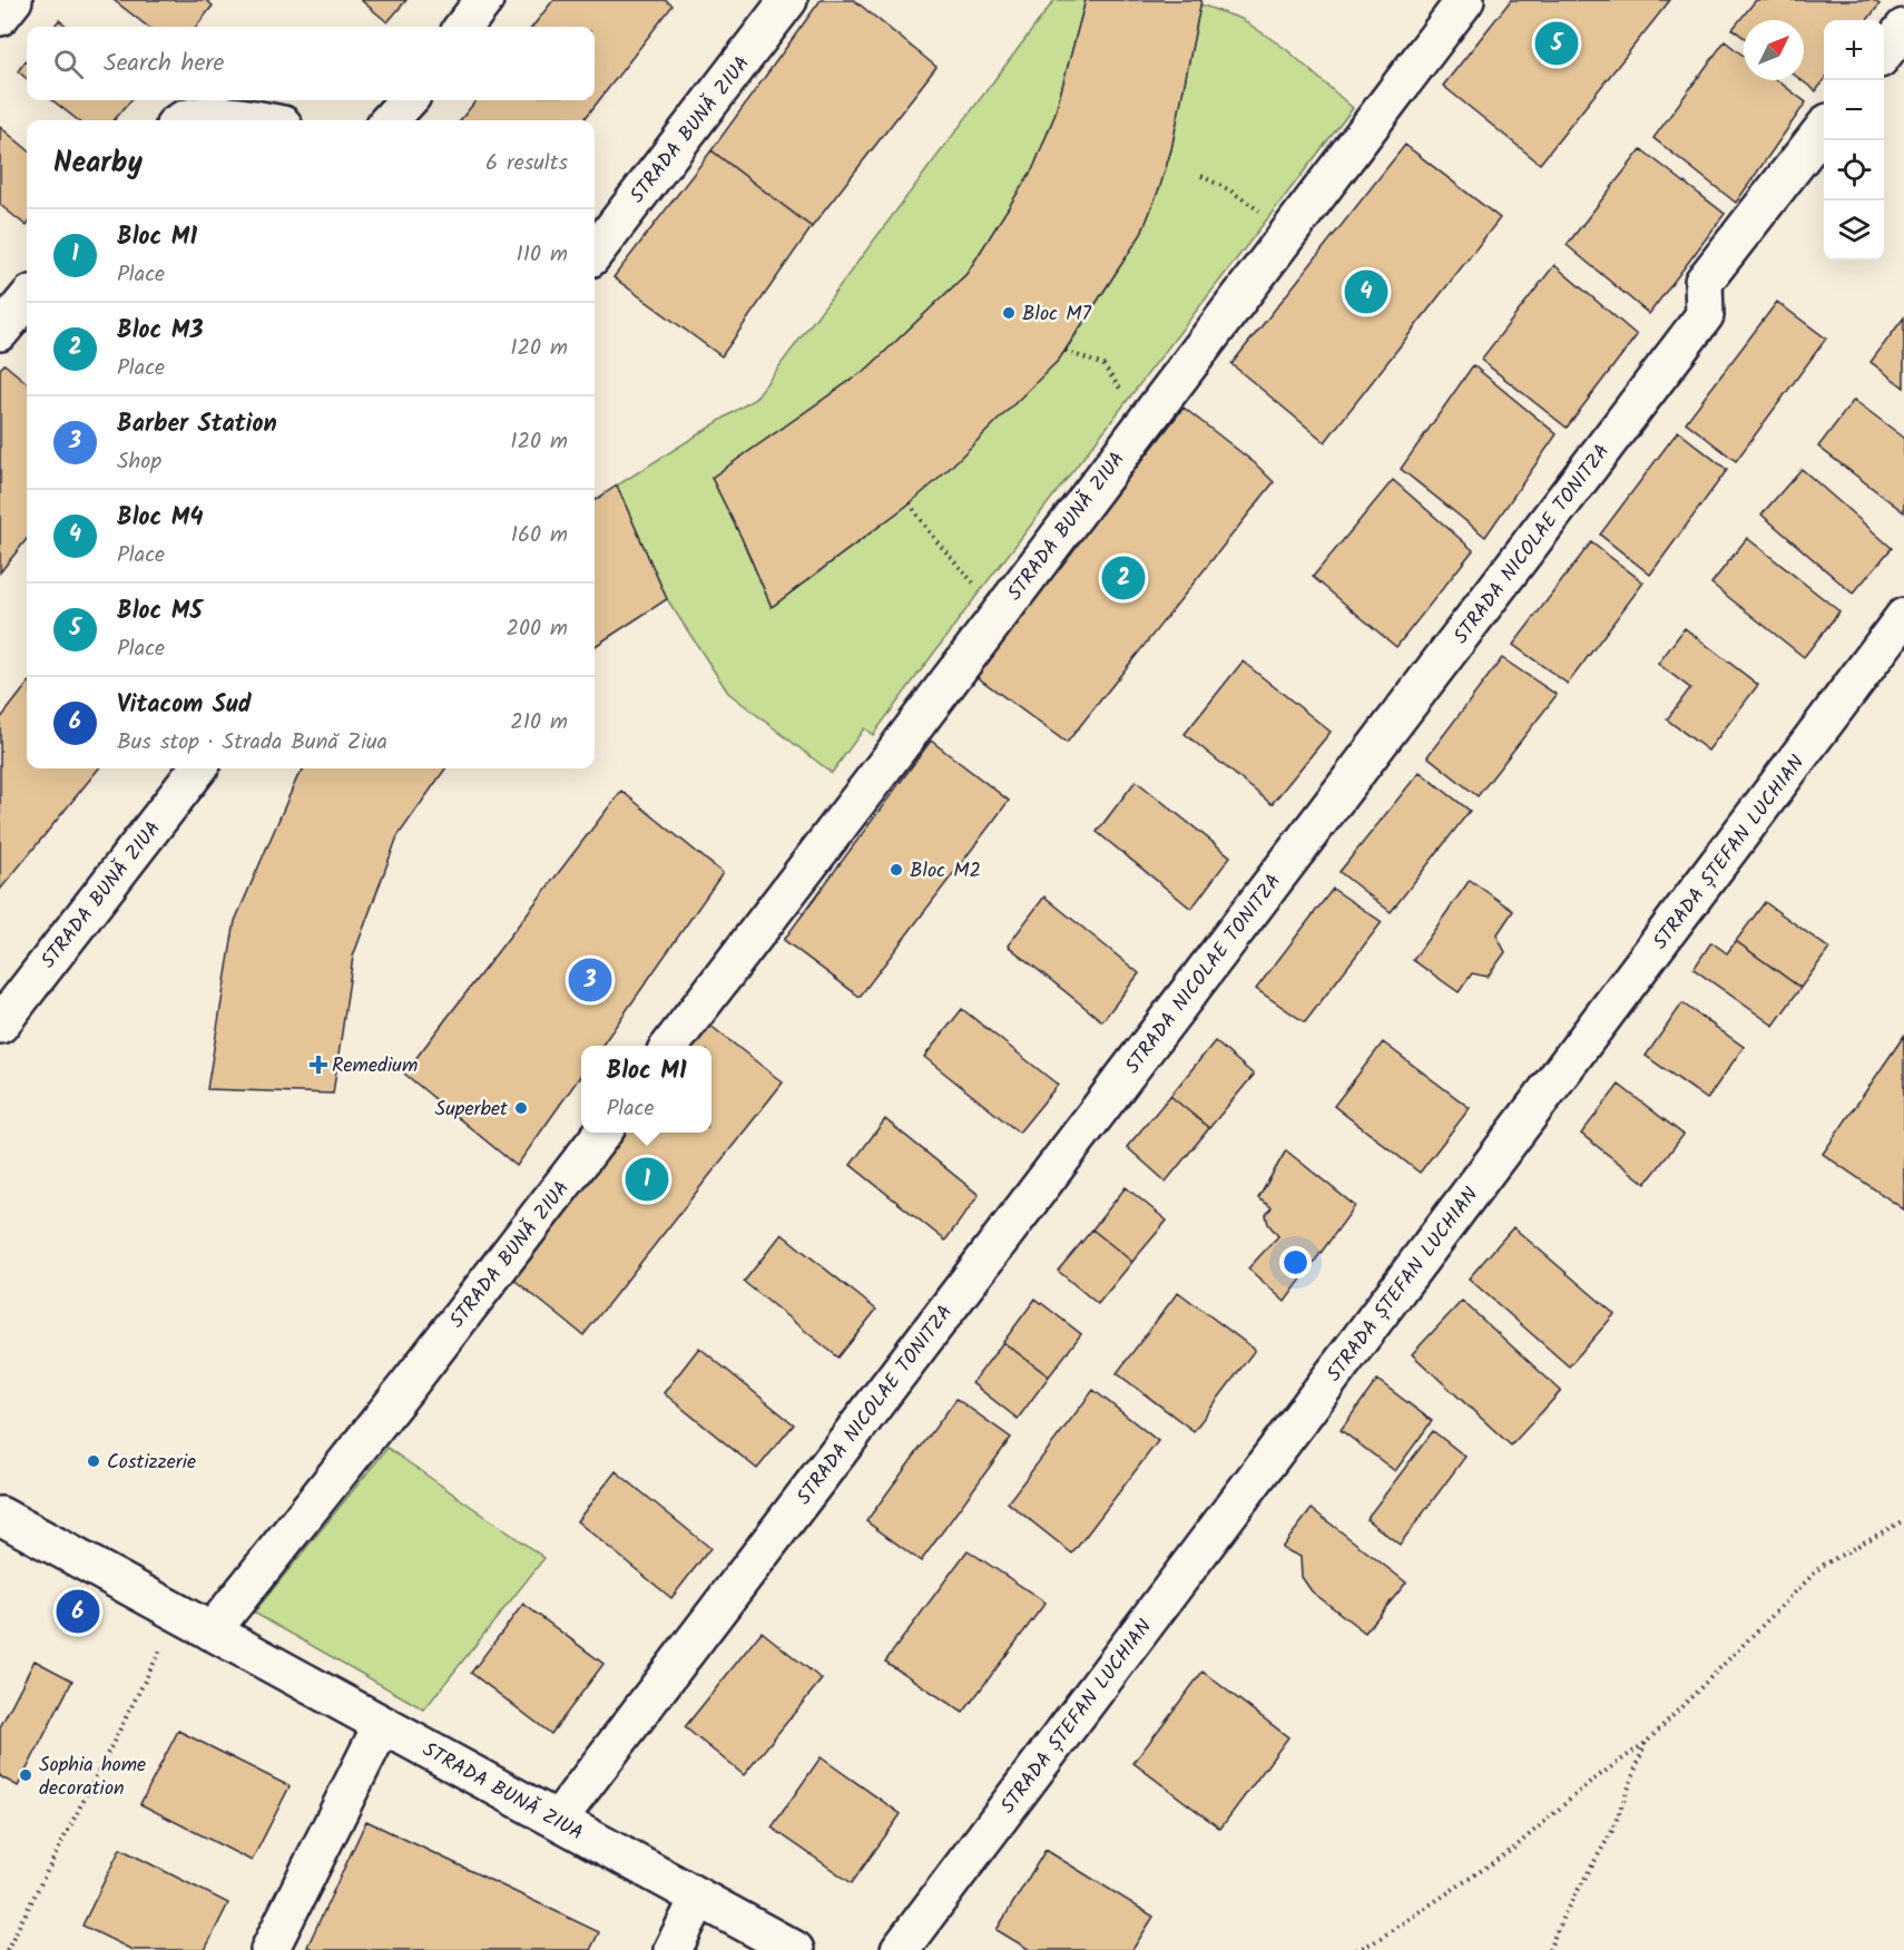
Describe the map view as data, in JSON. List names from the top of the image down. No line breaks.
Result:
{"streets":{"main road":["STRADA BUNĂ ZIUA","STRADA NICOLAE TONITZA","STRADA ȘTEFAN LUCHIAN"]},"crossings":[["STRADA BUNĂ ZIUA","STRADA NICOLAE TONITZA"]],"places":{"other":["Bloc M7","Bloc M2","Superbet","Costizzerie","Sophia home decoration"],"health":["Remedium"]},"north":"top right","page":{"pins":["5","4","2","3","1","6"],"map_buttons":["+","−"],"search":"Search here","heading":["Nearby","6 results"],"list":[{"mark":"1","name":"Bloc M1","note":"Place","value":"110 m"},{"mark":"2","name":"Bloc M3","note":"Place","value":"120 m"},{"mark":"3","name":"Barber Station","note":"Shop","value":"120 m"},{"mark":"4","name":"Bloc M4","note":"Place","value":"160 m"},{"mark":"5","name":"Bloc M5","note":"Place","value":"200 m"},{"mark":"6","name":"Vitacom Sud","note":"Bus stop · Strada Bună Ziua","value":"210 m"}],"popup":["Bloc M1","Place"]}}
